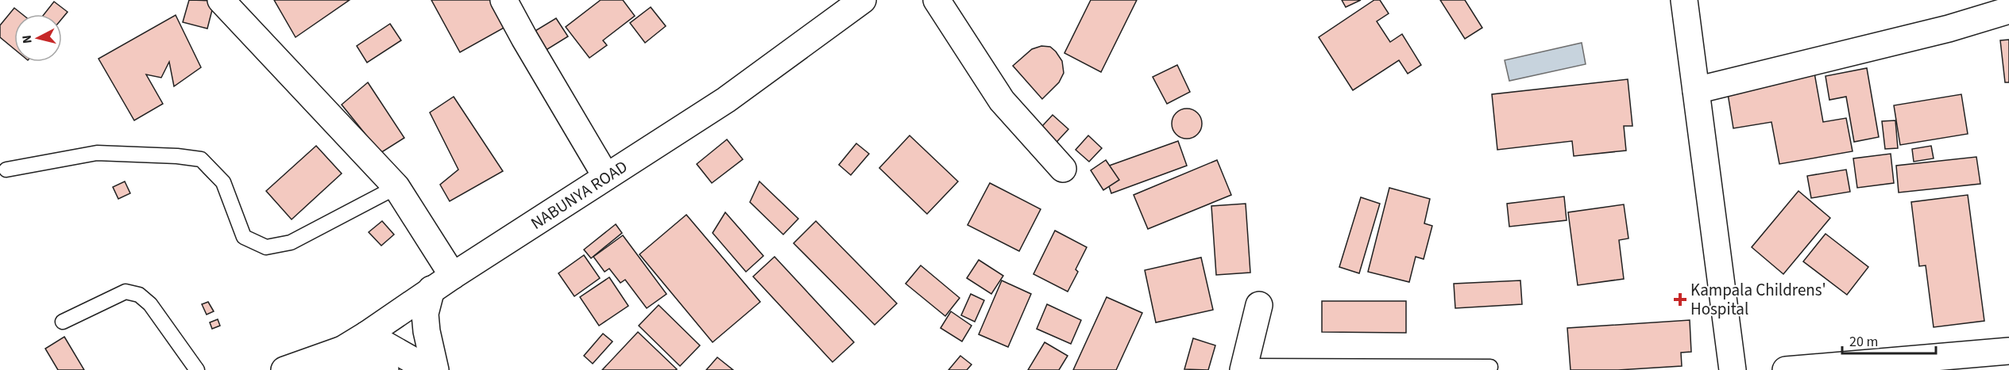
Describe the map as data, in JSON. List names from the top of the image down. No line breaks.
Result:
{"streets":{"street":["NABUNYA ROAD"]},"places":{"health":["Kampala Childrens' Hospital"]},"scale_bar":"20 m","north":"left"}
